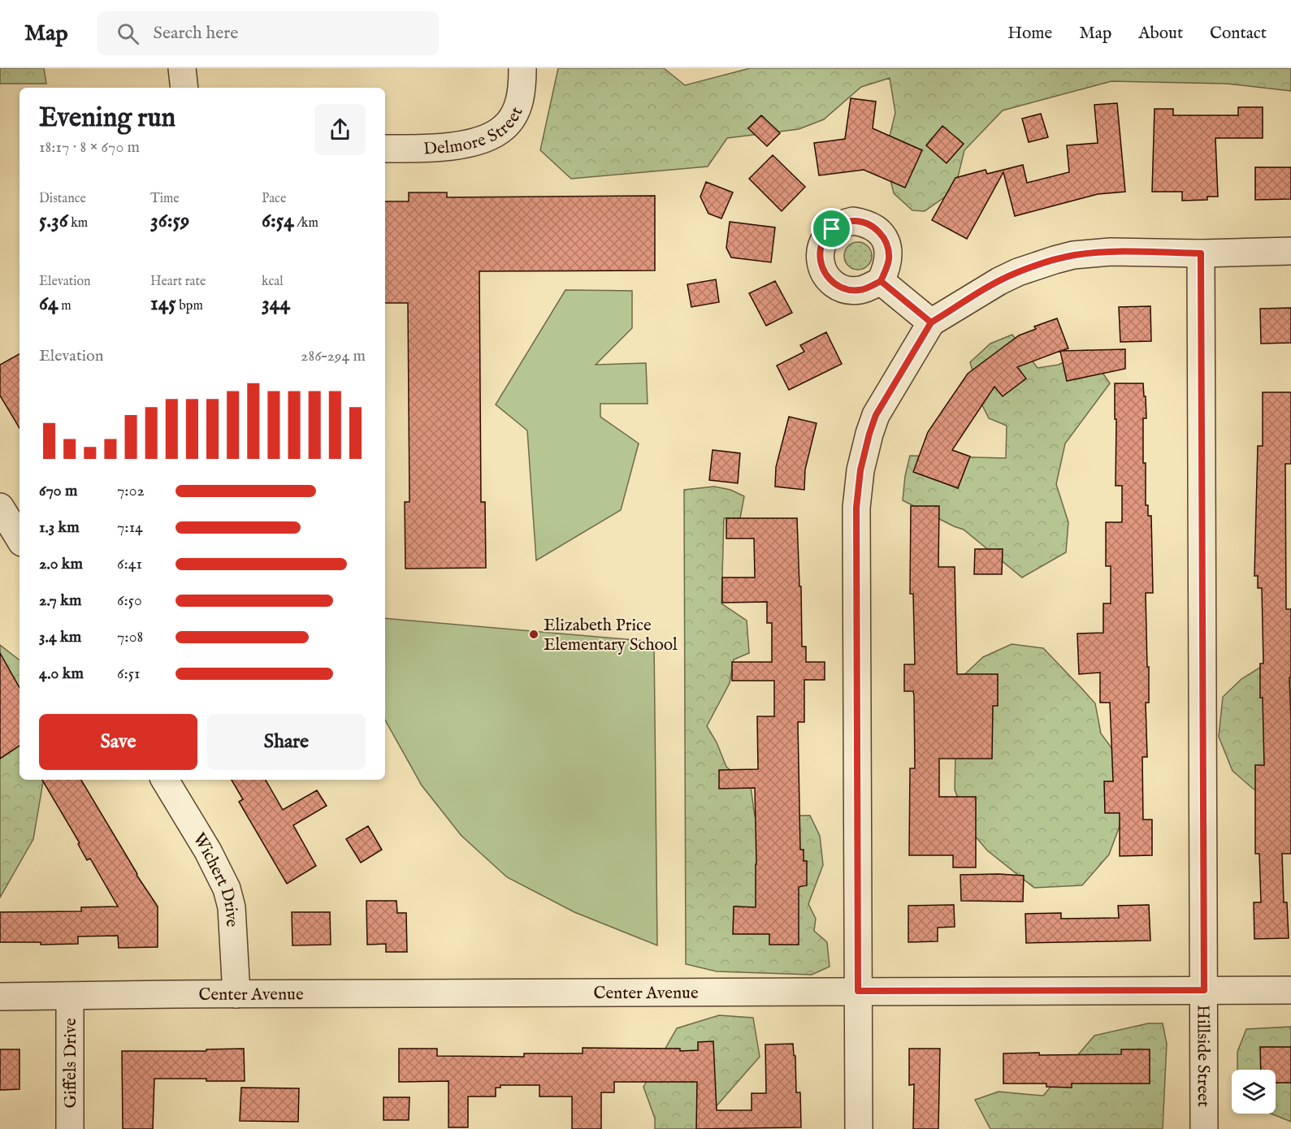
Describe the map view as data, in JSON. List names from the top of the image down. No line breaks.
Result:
{"streets":{"street":["Delmore Street","Wichert Drive","Center Avenue","Hillside Street","Giffels Drive"]},"crossings":[["Wichert Drive","Center Avenue"],["Center Avenue","Hillside Street"],["Center Avenue","Giffels Drive"]],"places":["Elizabeth Price Elementary School"],"page":{"header":"Map","search":"Search here","nav":["Home","Map","About","Contact"],"heading":["Evening run","18:17 · 8 × 670 m"],"stats":[["Distance","5.36 km"],["Time","36:59"],["Pace","6:54 /km"],["Elevation","64 m"],["Heart rate","145 bpm"],["kcal","344"]],"chart":["Elevation","286–294 m"],"list":[{"name":"670 m","note":"7:02"},{"name":"1.3 km","note":"7:14"},{"name":"2.0 km","note":"6:41"},{"name":"2.7 km","note":"6:50"},{"name":"3.4 km","note":"7:08"},{"name":"4.0 km","note":"6:51"}],"buttons":["Save","Share"]}}
